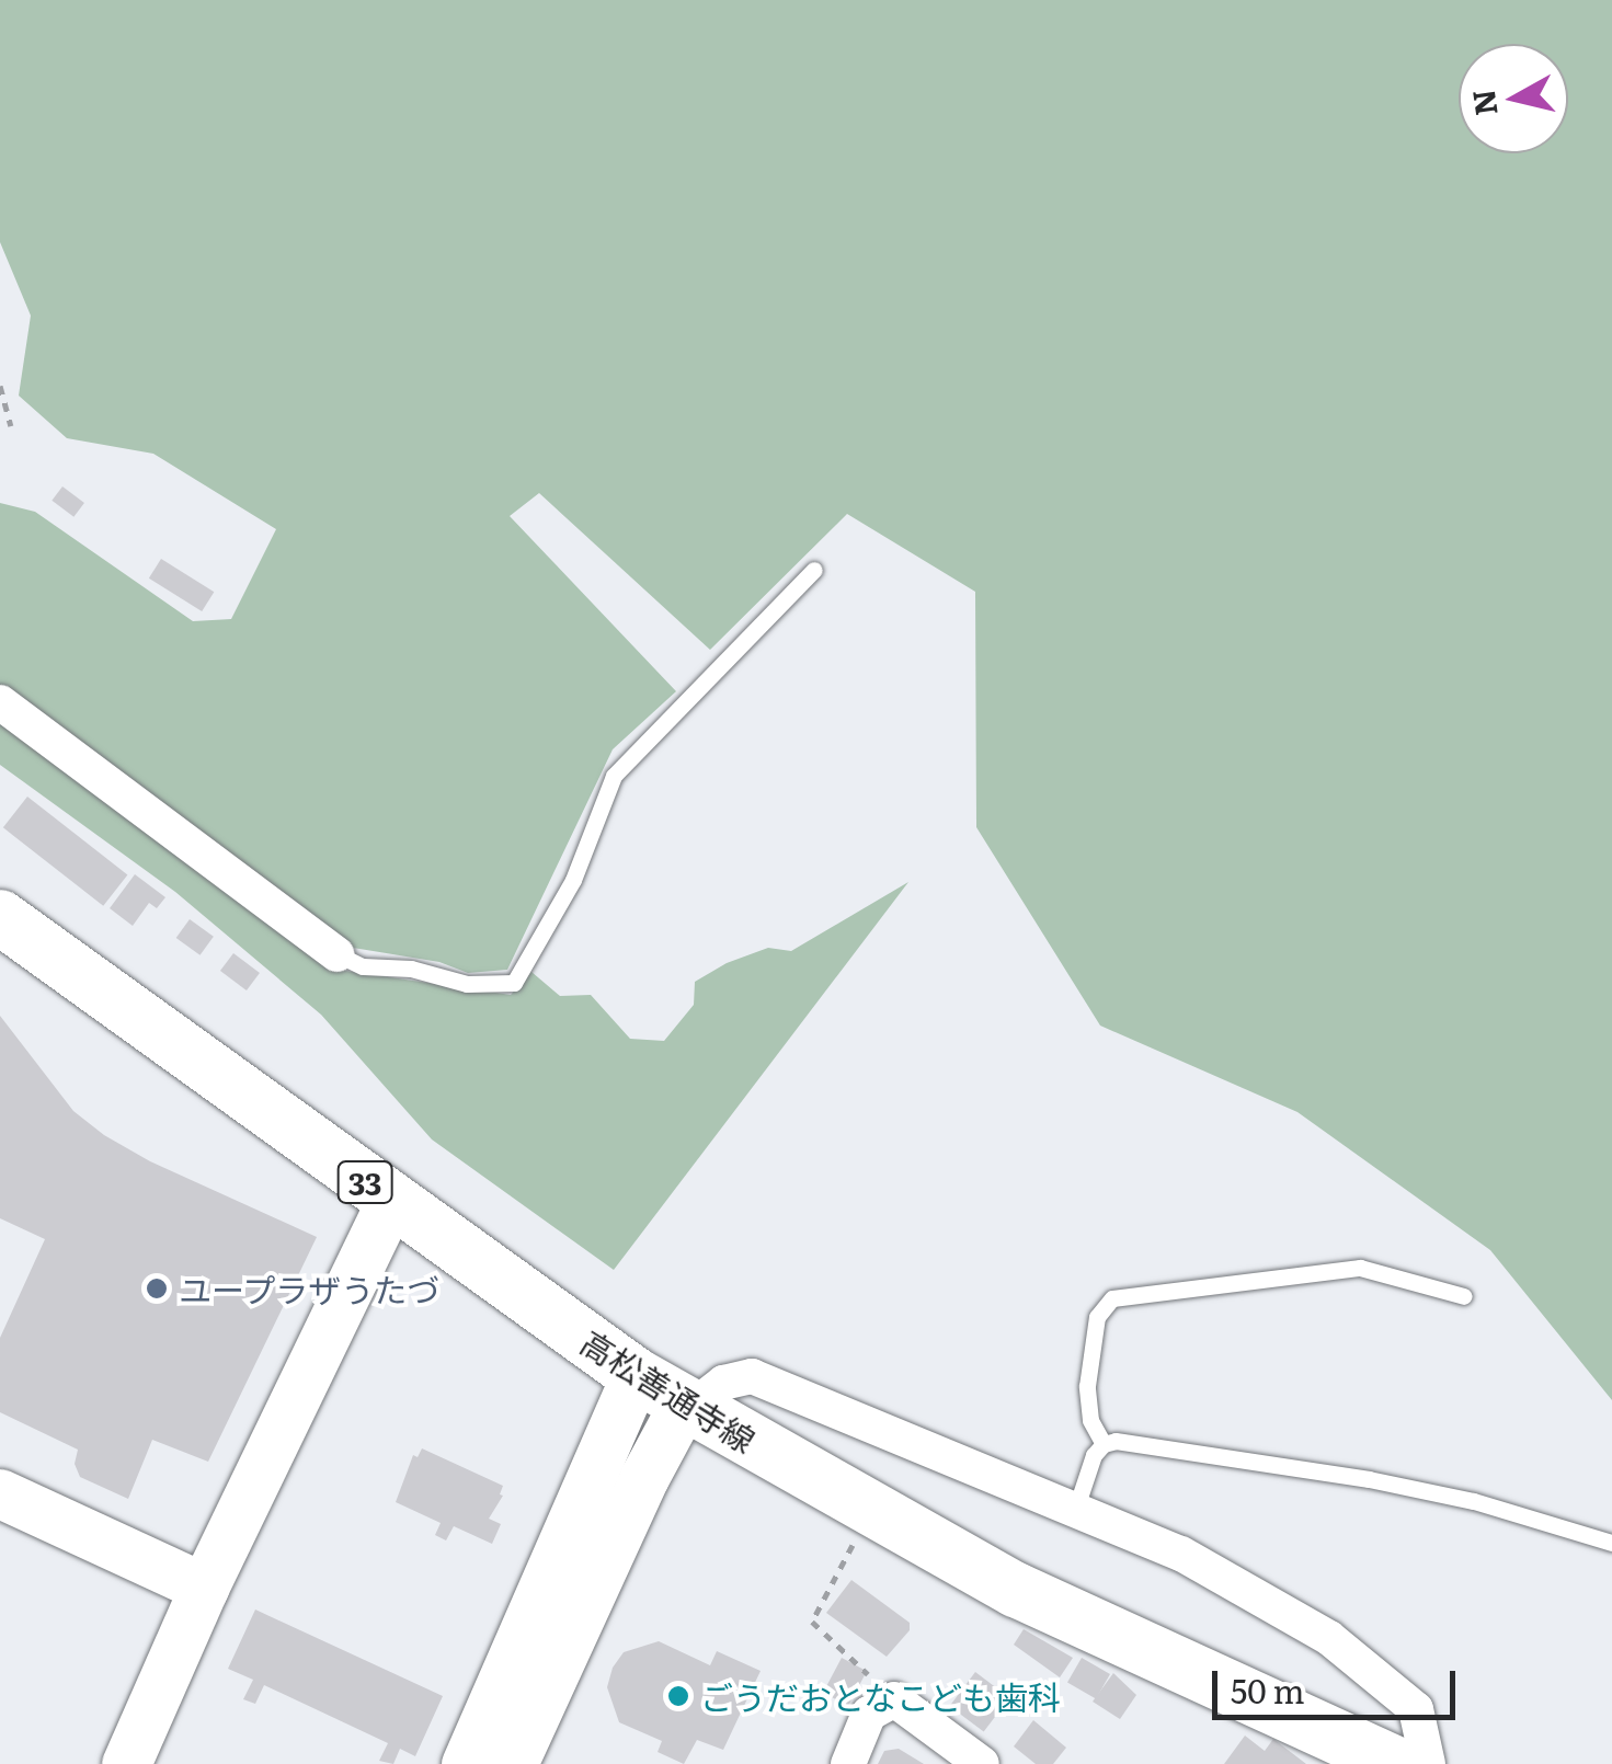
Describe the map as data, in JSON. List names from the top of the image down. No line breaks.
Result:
{"streets":{"main road":["33","高松善通寺線"]},"places":["ユープラザうたづ","ごうだおとなこども歯科"],"scale_bar":"50 m","north":"left"}
